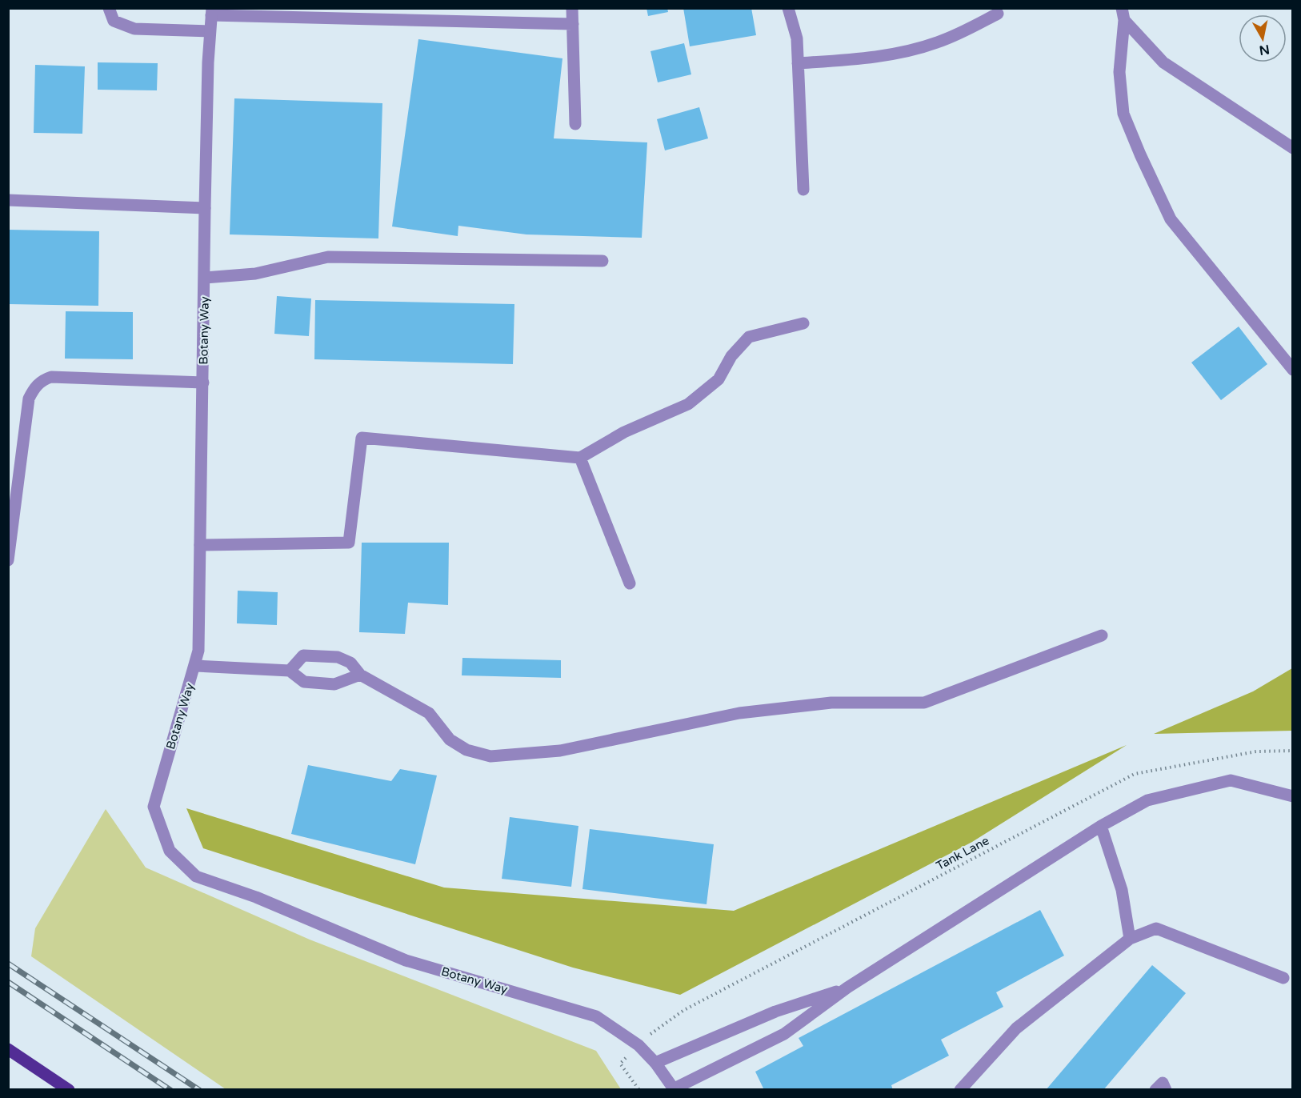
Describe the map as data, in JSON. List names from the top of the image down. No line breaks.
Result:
{"streets":{"street":["Botany Way"],"path":["Tank Lane"]},"north":"bottom"}
